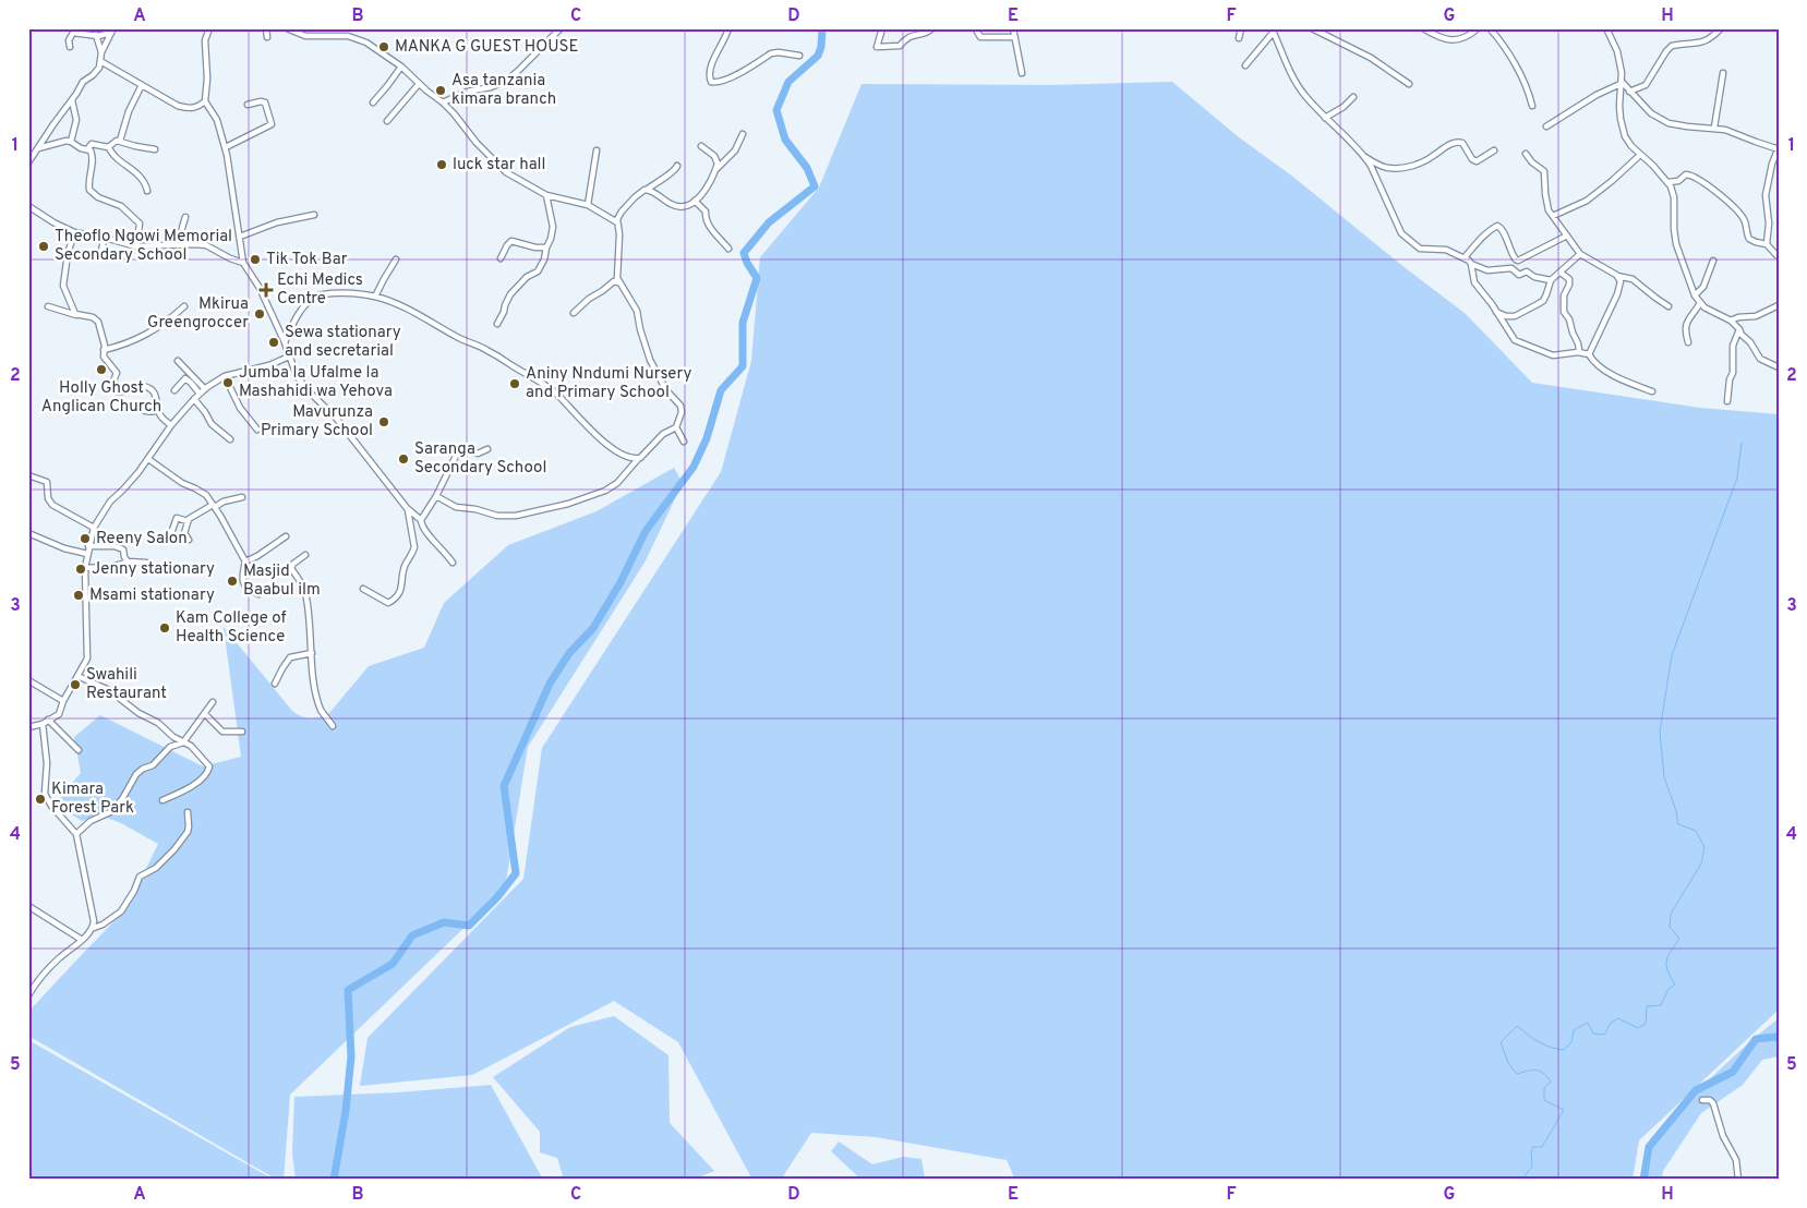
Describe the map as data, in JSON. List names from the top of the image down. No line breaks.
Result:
{"places":{"other":["MANKA G GUEST HOUSE","Asa tanzania kimara branch","luck star hall","Theoflo Ngowi Memorial Secondary School","Tik Tok Bar","Mkirua Greengroccer","Sewa stationary and secretarial","Holly Ghost Anglican Church","Jumba la Ufalme la Mashahidi wa Yehova","Aniny Nndumi Nursery and Primary School","Mavurunza Primary School","Saranga Secondary School","Reeny Salon","Jenny stationary","Masjid Baabul ilm","Msami stationary","Kam College of Health Science","Swahili Restaurant","Kimara Forest Park"],"health":["Echi Medics Centre"]},"grid":{"columns":["A","B","C","D","E","F","G","H"],"rows":["1","2","3","4","5"]}}
